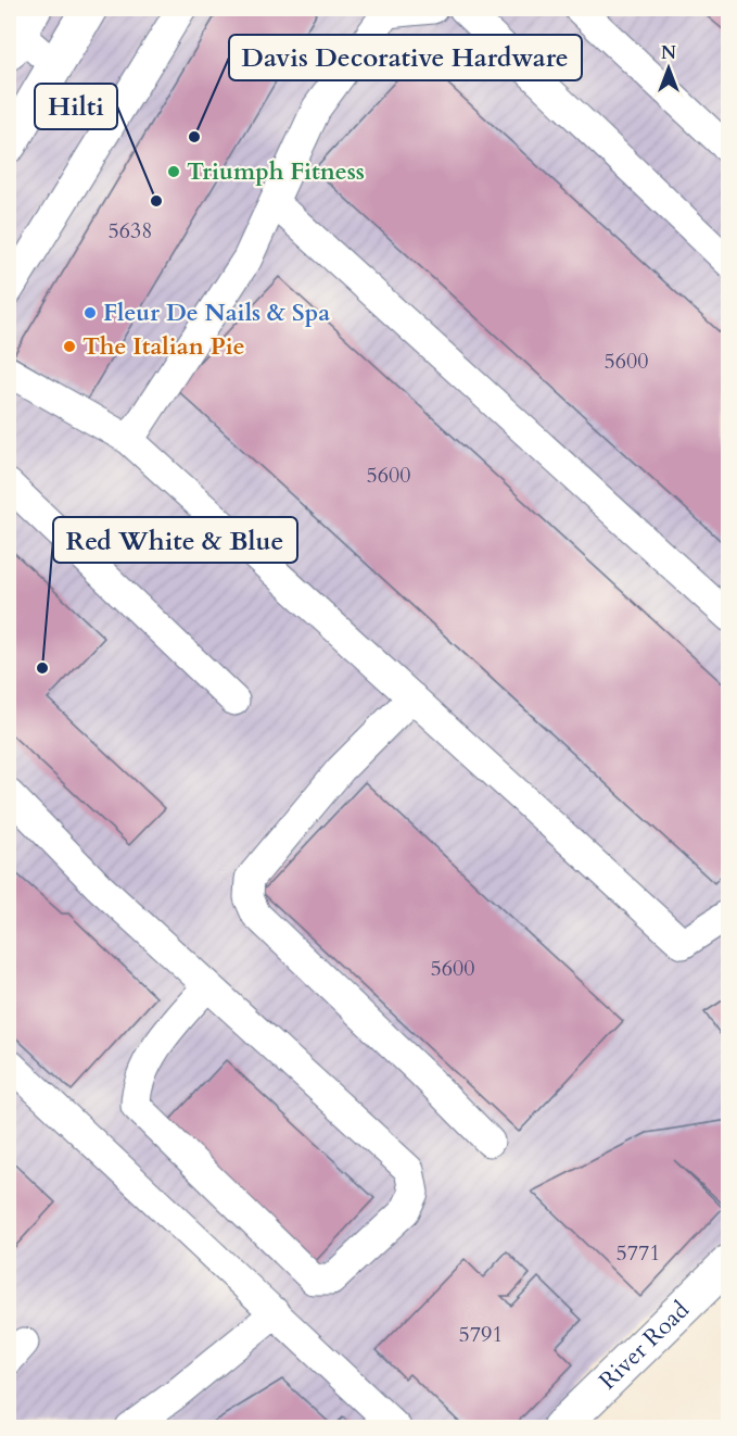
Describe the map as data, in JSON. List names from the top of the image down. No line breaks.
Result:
{"streets":{"main road":["River Road"]},"places":["Davis Decorative Hardware","Triumph Fitness","Hilti","Fleur De Nails & Spa","The Italian Pie","Red White & Blue"],"house_numbers":["5638","5600","5600","5600","5771","5791"],"north":"top"}
